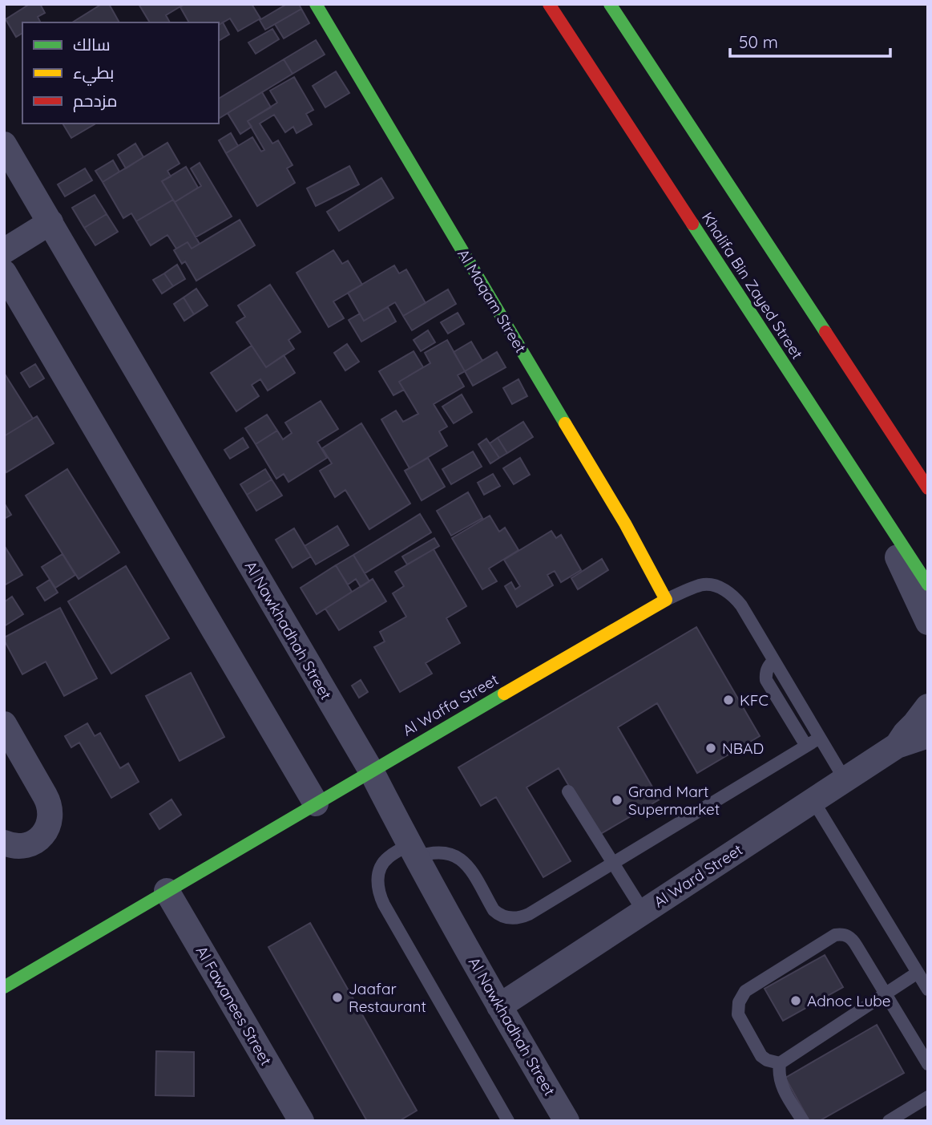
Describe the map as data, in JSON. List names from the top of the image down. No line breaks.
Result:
{"streets":{"main road":["Khalifa Bin Zayed Street","Al Maqam Street","Al Waffa Street"],"street":["Al Nawkhadhah Street","Al Ward Street","Al Fawanees Street"]},"crossings":[["Al Maqam Street","Al Waffa Street"],["Al Nawkhadhah Street","Al Waffa Street"],["Al Nawkhadhah Street","Al Ward Street"],["Al Waffa Street","Al Ward Street"],["Al Waffa Street","Al Fawanees Street"]],"places":["KFC","NBAD","Grand Mart Supermarket","Jaafar Restaurant","Adnoc Lube"],"legend":["سالك","بطيء","مزدحم"],"scale_bar":"50 m"}
